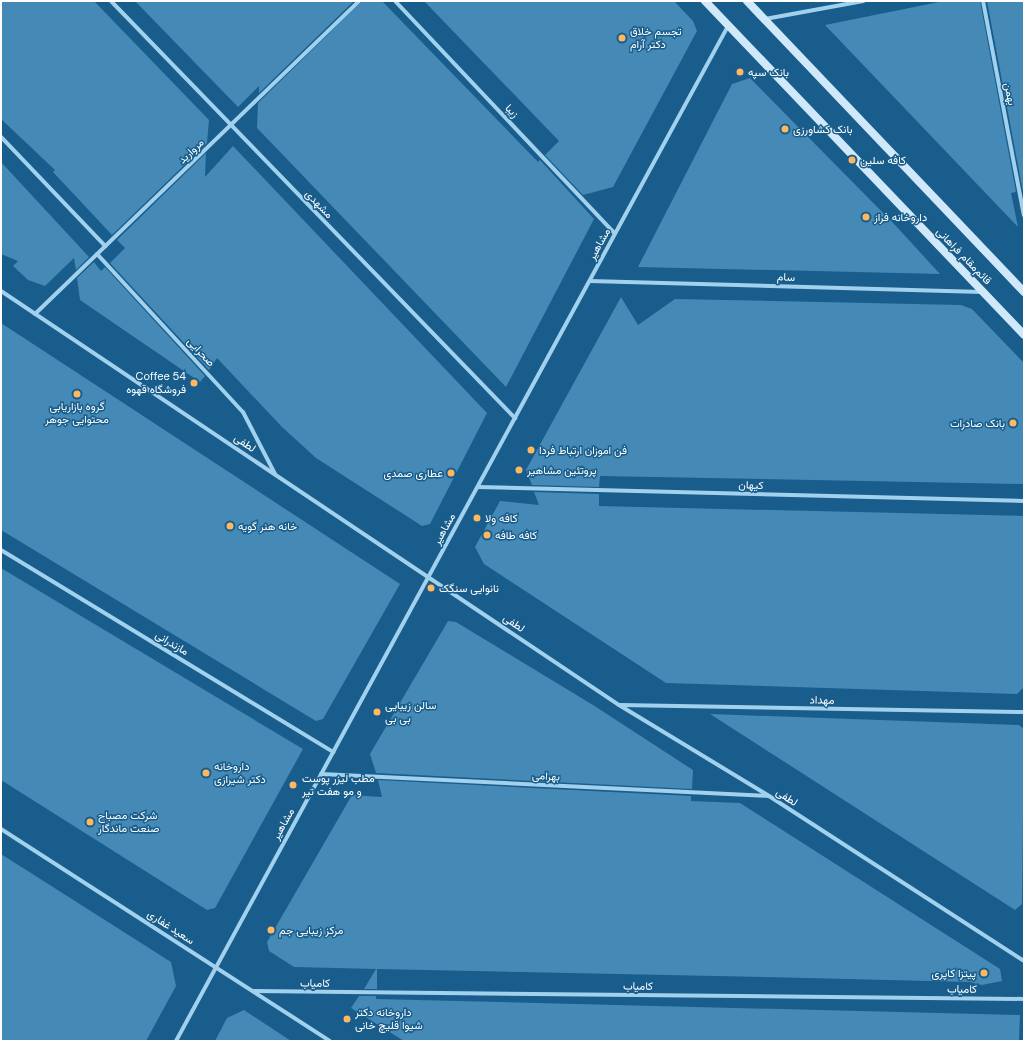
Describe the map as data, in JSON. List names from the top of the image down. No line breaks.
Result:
{"streets":{"main road":["قائم‌مقام فراهانی"],"street":["بهمن","زیبا","مروارید","مشهدی","مشاهیر","سام","صحرایی","لطفی","کیهان","مازندرانی","مهداد","بهرامی","سعید غفاری","کامیاب"]},"crossings":[["زیبا","مشاهیر"],["مروارید","مشهدی"],["مروارید","صحرایی"],["مروارید","لطفی"],["مشهدی","مشاهیر"],["مشاهیر","قائم‌مقام فراهانی"],["مشاهیر","سام"],["مشاهیر","لطفی"],["مشاهیر","کیهان"],["مشاهیر","مازندرانی"],["مشاهیر","بهرامی"],["مشاهیر","سعید غفاری"],["قائم‌مقام فراهانی","سام"],["صحرایی","لطفی"],["لطفی","مهداد"],["لطفی","بهرامی"],["سعید غفاری","کامیاب"]],"places":["تجسم خلاق دکتر آرام","بانک سپه","بانک کشاورزی","کافه سلین","داروخانه فراز","Coffee 54 فروشگاه قهوه","گروه بازاریابی محتوایی جوهر","بانک صادرات","فن اموزان ارتباط فردا","پروتئین مشاهیر","عطاری صمدی","کافه ولا","خانه هنر گویه","کافه طافه","نانوایی سنگک","سالن زیبایی بی بی","داروخانه دکتر شیرازی","مطب لیزر پوست و مو هفت تیر","شرکت مصباح صنعت ماندگار","مرکز زیبایی جم","پیتزا کاپری","داروخانه دکتر شیوا قلیچ خانی"]}
